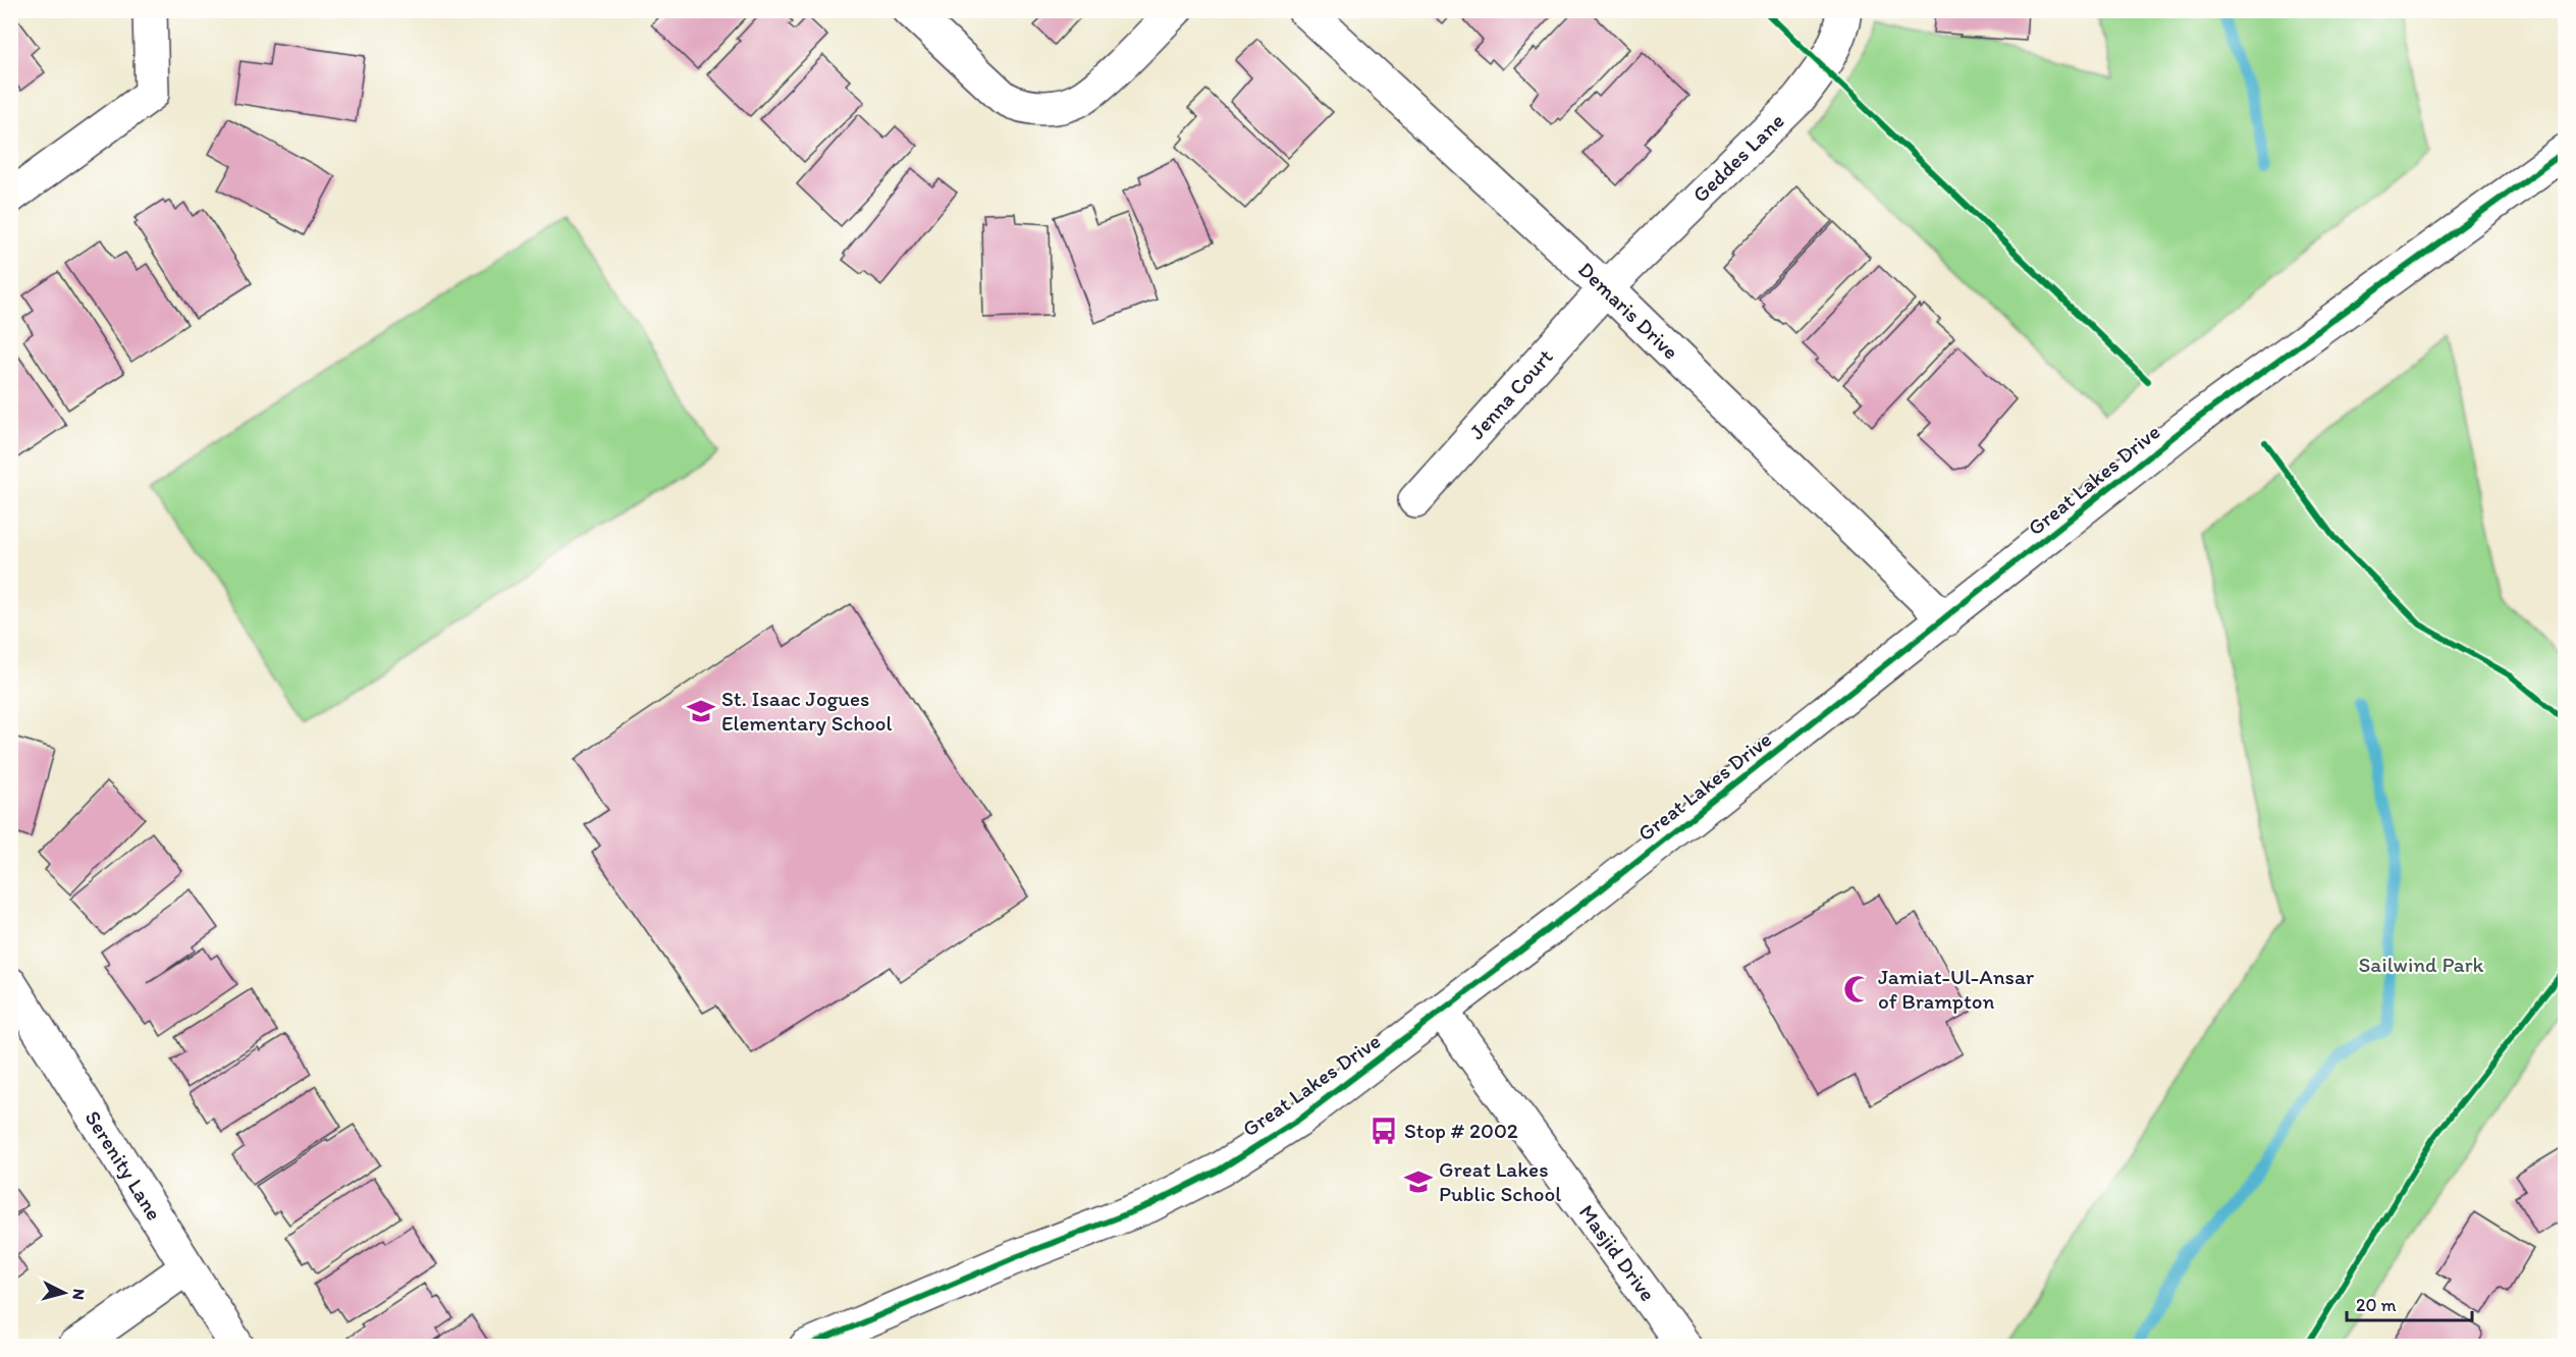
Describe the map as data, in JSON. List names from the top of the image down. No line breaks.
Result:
{"streets":{"street":["Geddes Lane","Demaris Drive","Jenna Court","Great Lakes Drive","Serenity Lane","Masjid Drive"]},"crossings":[["Geddes Lane","Demaris Drive"],["Geddes Lane","Jenna Court"],["Demaris Drive","Jenna Court"],["Demaris Drive","Great Lakes Drive"],["Great Lakes Drive","Masjid Drive"]],"parks":["Sailwind Park"],"places":{"school or university":["St. Isaac Jogues Elementary School","Great Lakes Public School"],"mosque":["Jamiat-Ul-Ansar of Brampton"],"bus stop":["Stop # 2002"]},"scale_bar":"20 m","north":"right"}
